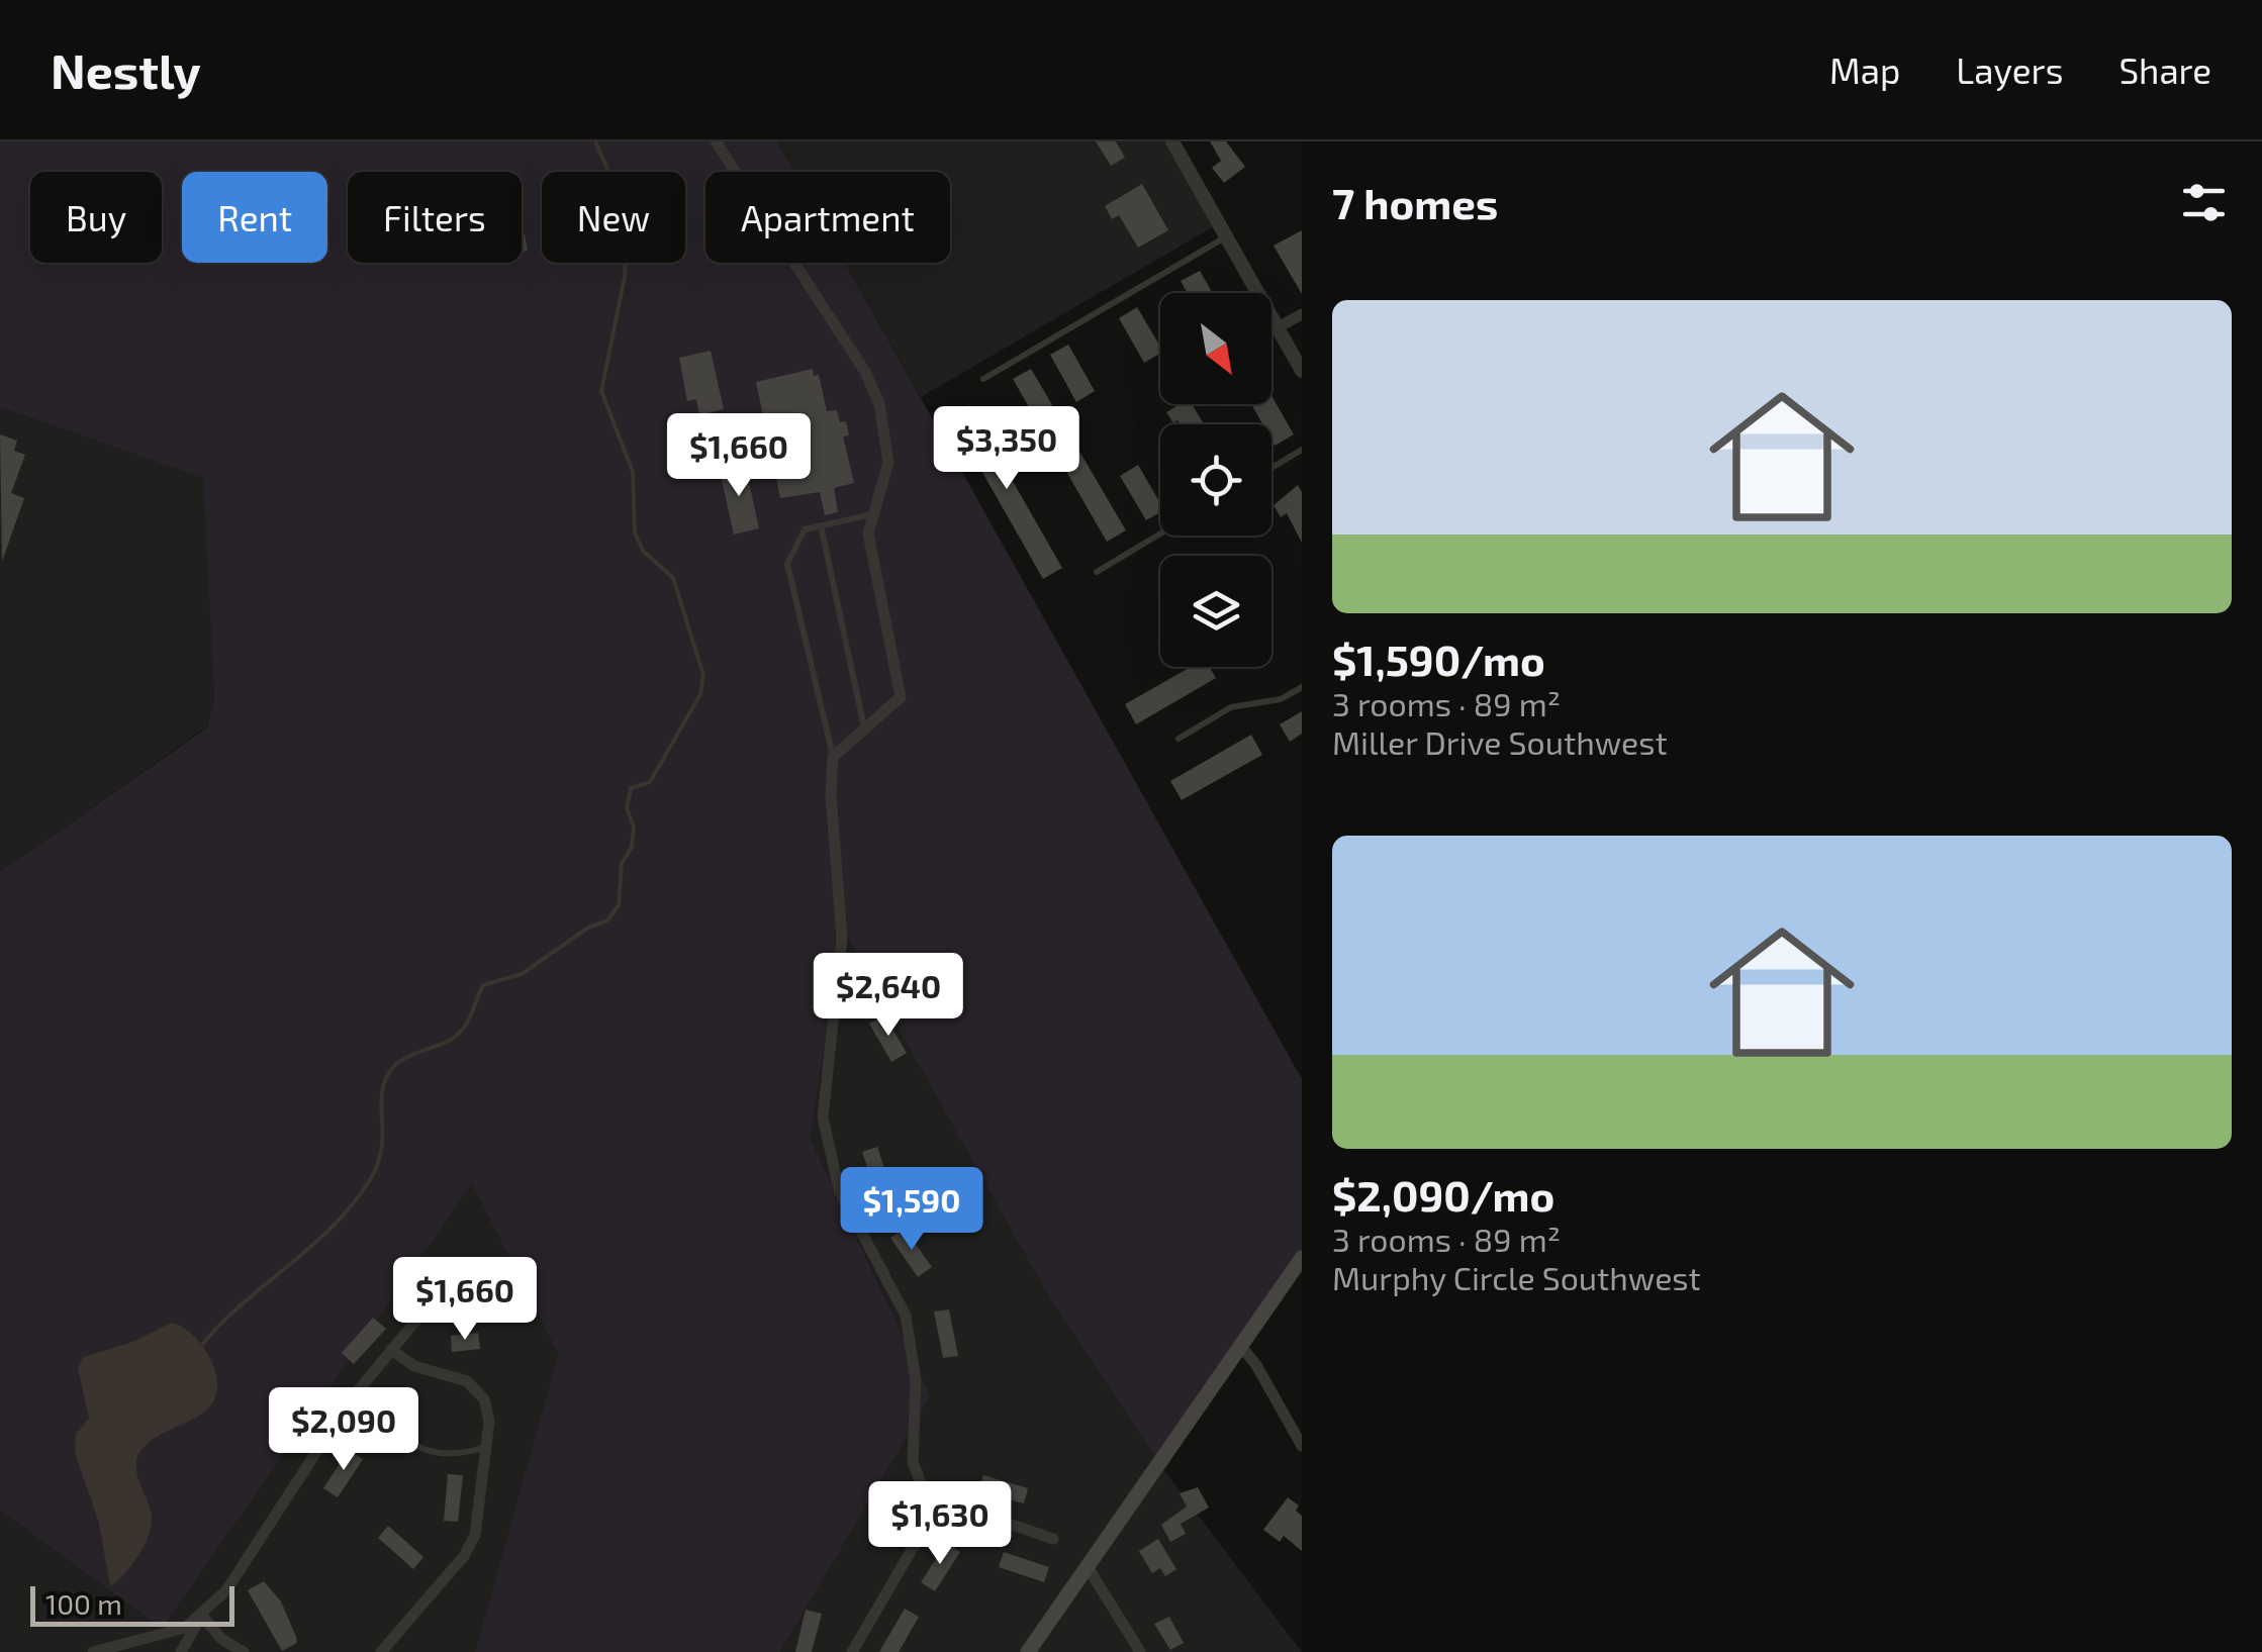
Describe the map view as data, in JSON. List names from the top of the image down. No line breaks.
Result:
{"scale_bar":"100 m","north":"bottom right","page":{"header":"Nestly","nav":["Map","Layers","Share"],"heading":"7 homes","chip":["Buy","Rent","Filters","New","Apartment"],"list":[{"name":"$1,590/mo","note":"3 rooms · 89 m² · Miller Drive Southwest"},{"name":"$2,090/mo","note":"3 rooms · 89 m² · Murphy Circle Southwest"}],"price":["$3,350","$1,660","$2,640","$1,590","$1,660","$2,090","$1,630"],"scale":"100 m"}}
